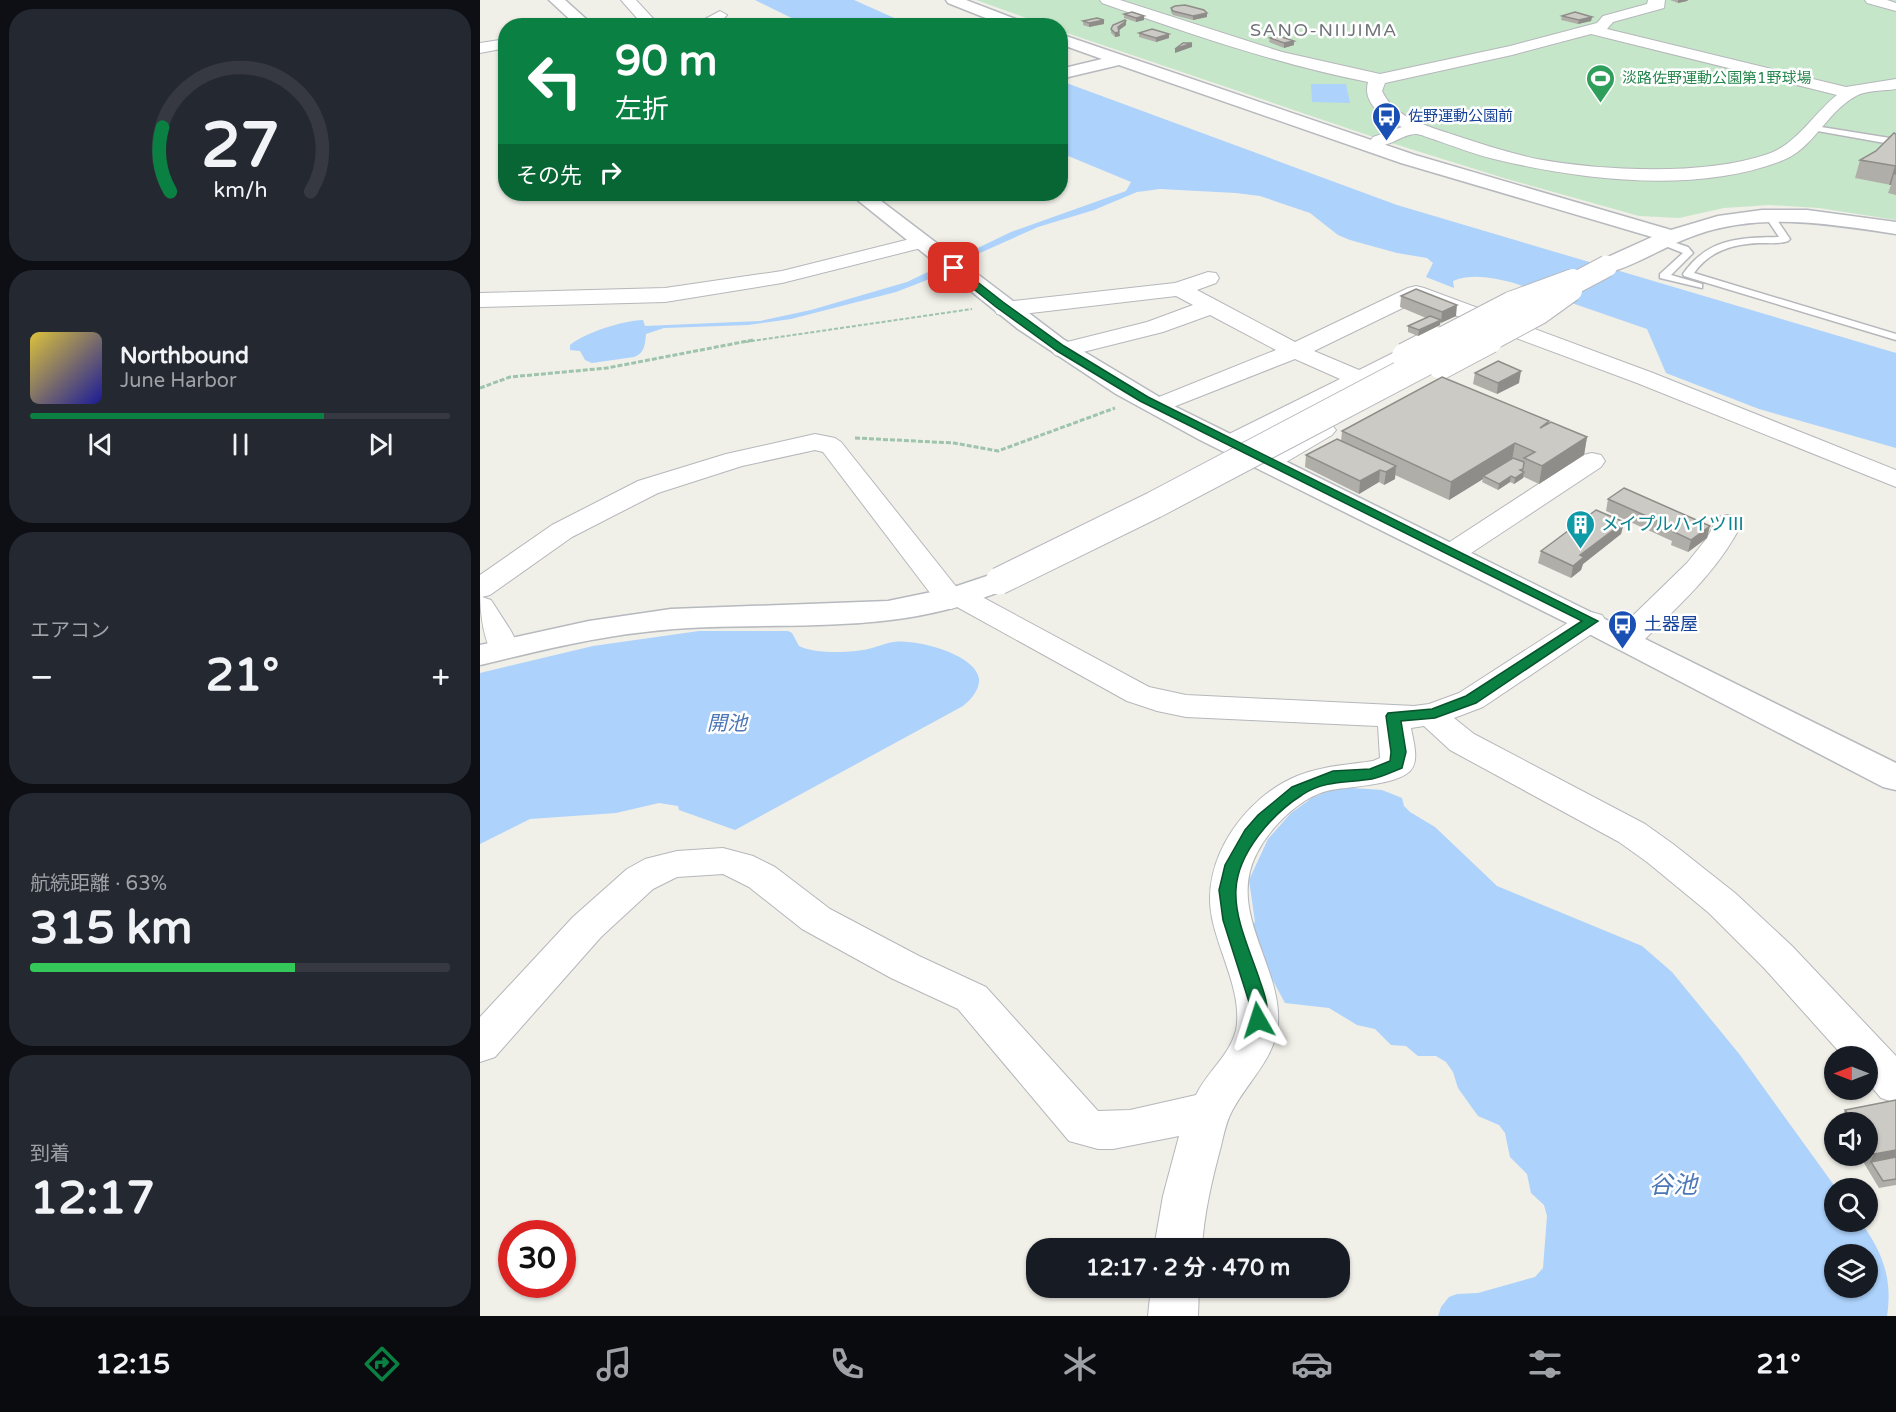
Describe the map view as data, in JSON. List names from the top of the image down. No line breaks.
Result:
{"districts":["SANO-NIIJIMA"],"water":["開池","谷池"],"places":{"sports":["淡路佐野運動公園第1野球場"],"bus stop":["佐野運動公園前","土器屋"],"building":["メイプルハイツⅢ"]},"north":"left","page":{"turn":["90 m","左折"],"then":"その先","song":["Northbound","June Harbor"],"tile":["エアコン",["航続距離 · 63%","315 km"],["到着","12:17"]],"heat":["−","21°","+"],"limit":"30","trip":"12:17 · 2 分 · 470 m","tabs":["12:15","21°"],"gauge":["27","km/h"]}}
